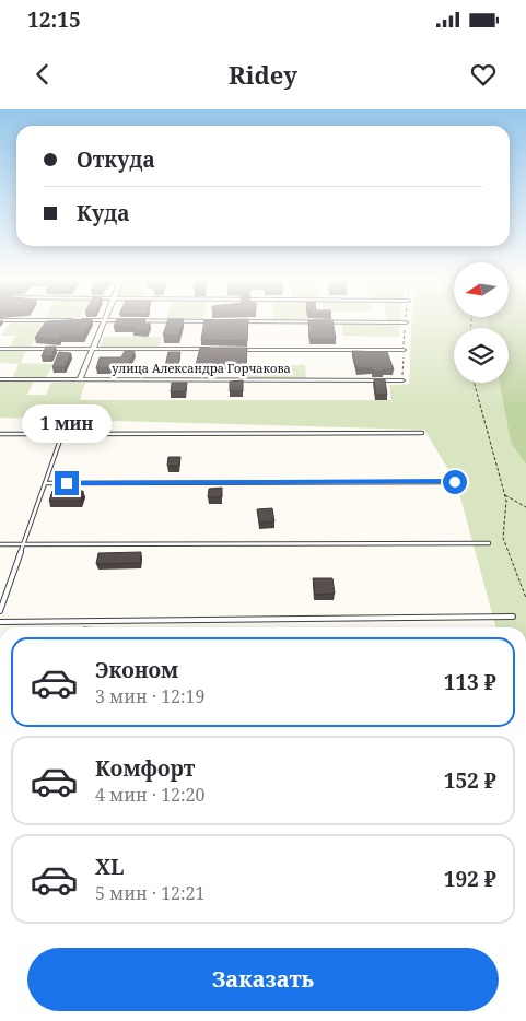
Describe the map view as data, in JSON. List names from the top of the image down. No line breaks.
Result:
{"streets":{"street":["улица Александра Горчакова"]},"north":"left","page":{"status":"12:15","header":"Ridey","banner":["Откуда","Куда"],"bubble":"1 мин","list":[{"name":"Эконом","note":"3 мин · 12:19","value":"113 ₽"},{"name":"Комфорт","note":"4 мин · 12:20","value":"152 ₽"},{"name":"XL","note":"5 мин · 12:21","value":"192 ₽"}],"buttons":"Заказать"}}
